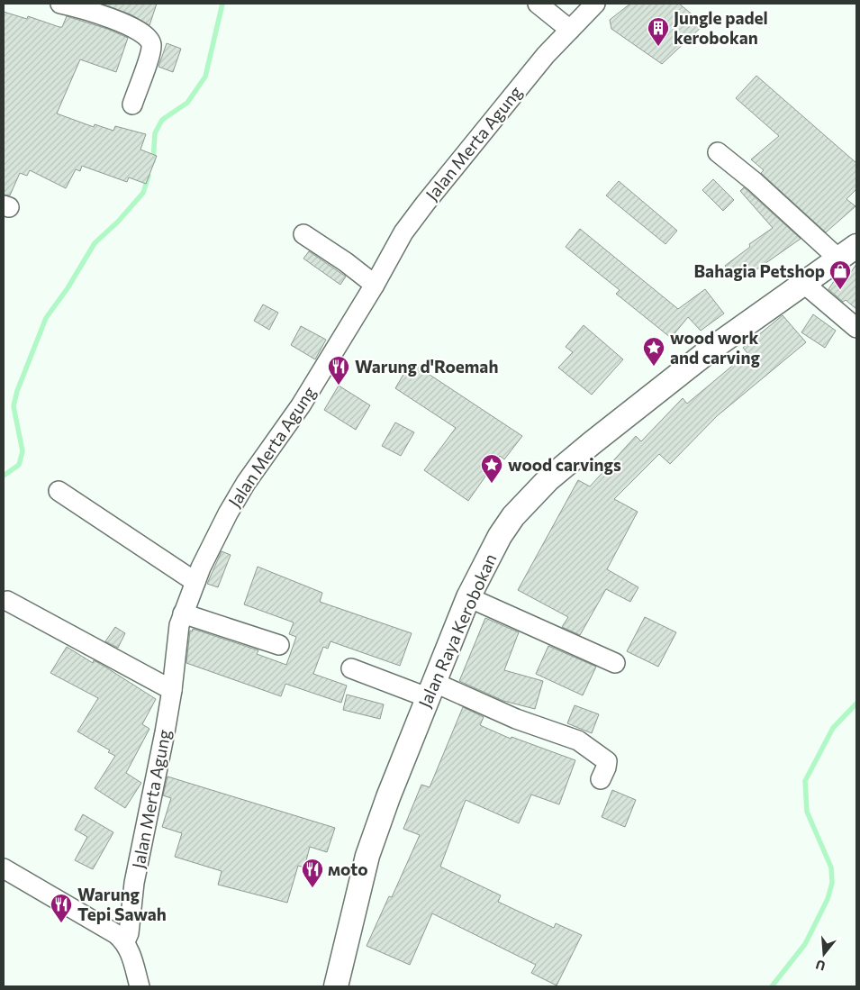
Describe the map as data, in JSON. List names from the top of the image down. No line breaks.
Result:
{"streets":{"main road":["Jalan Raya Kerobokan"],"street":["Jalan Merta Agung"]},"places":{"building":["Jungle padel kerobokan"],"shop":["Bahagia Petshop"],"place":["wood work and carving","wood carvings"],"restaurant":["Warung d'Roemah","моto","Warung Tepi Sawah"]},"north":"bottom"}
